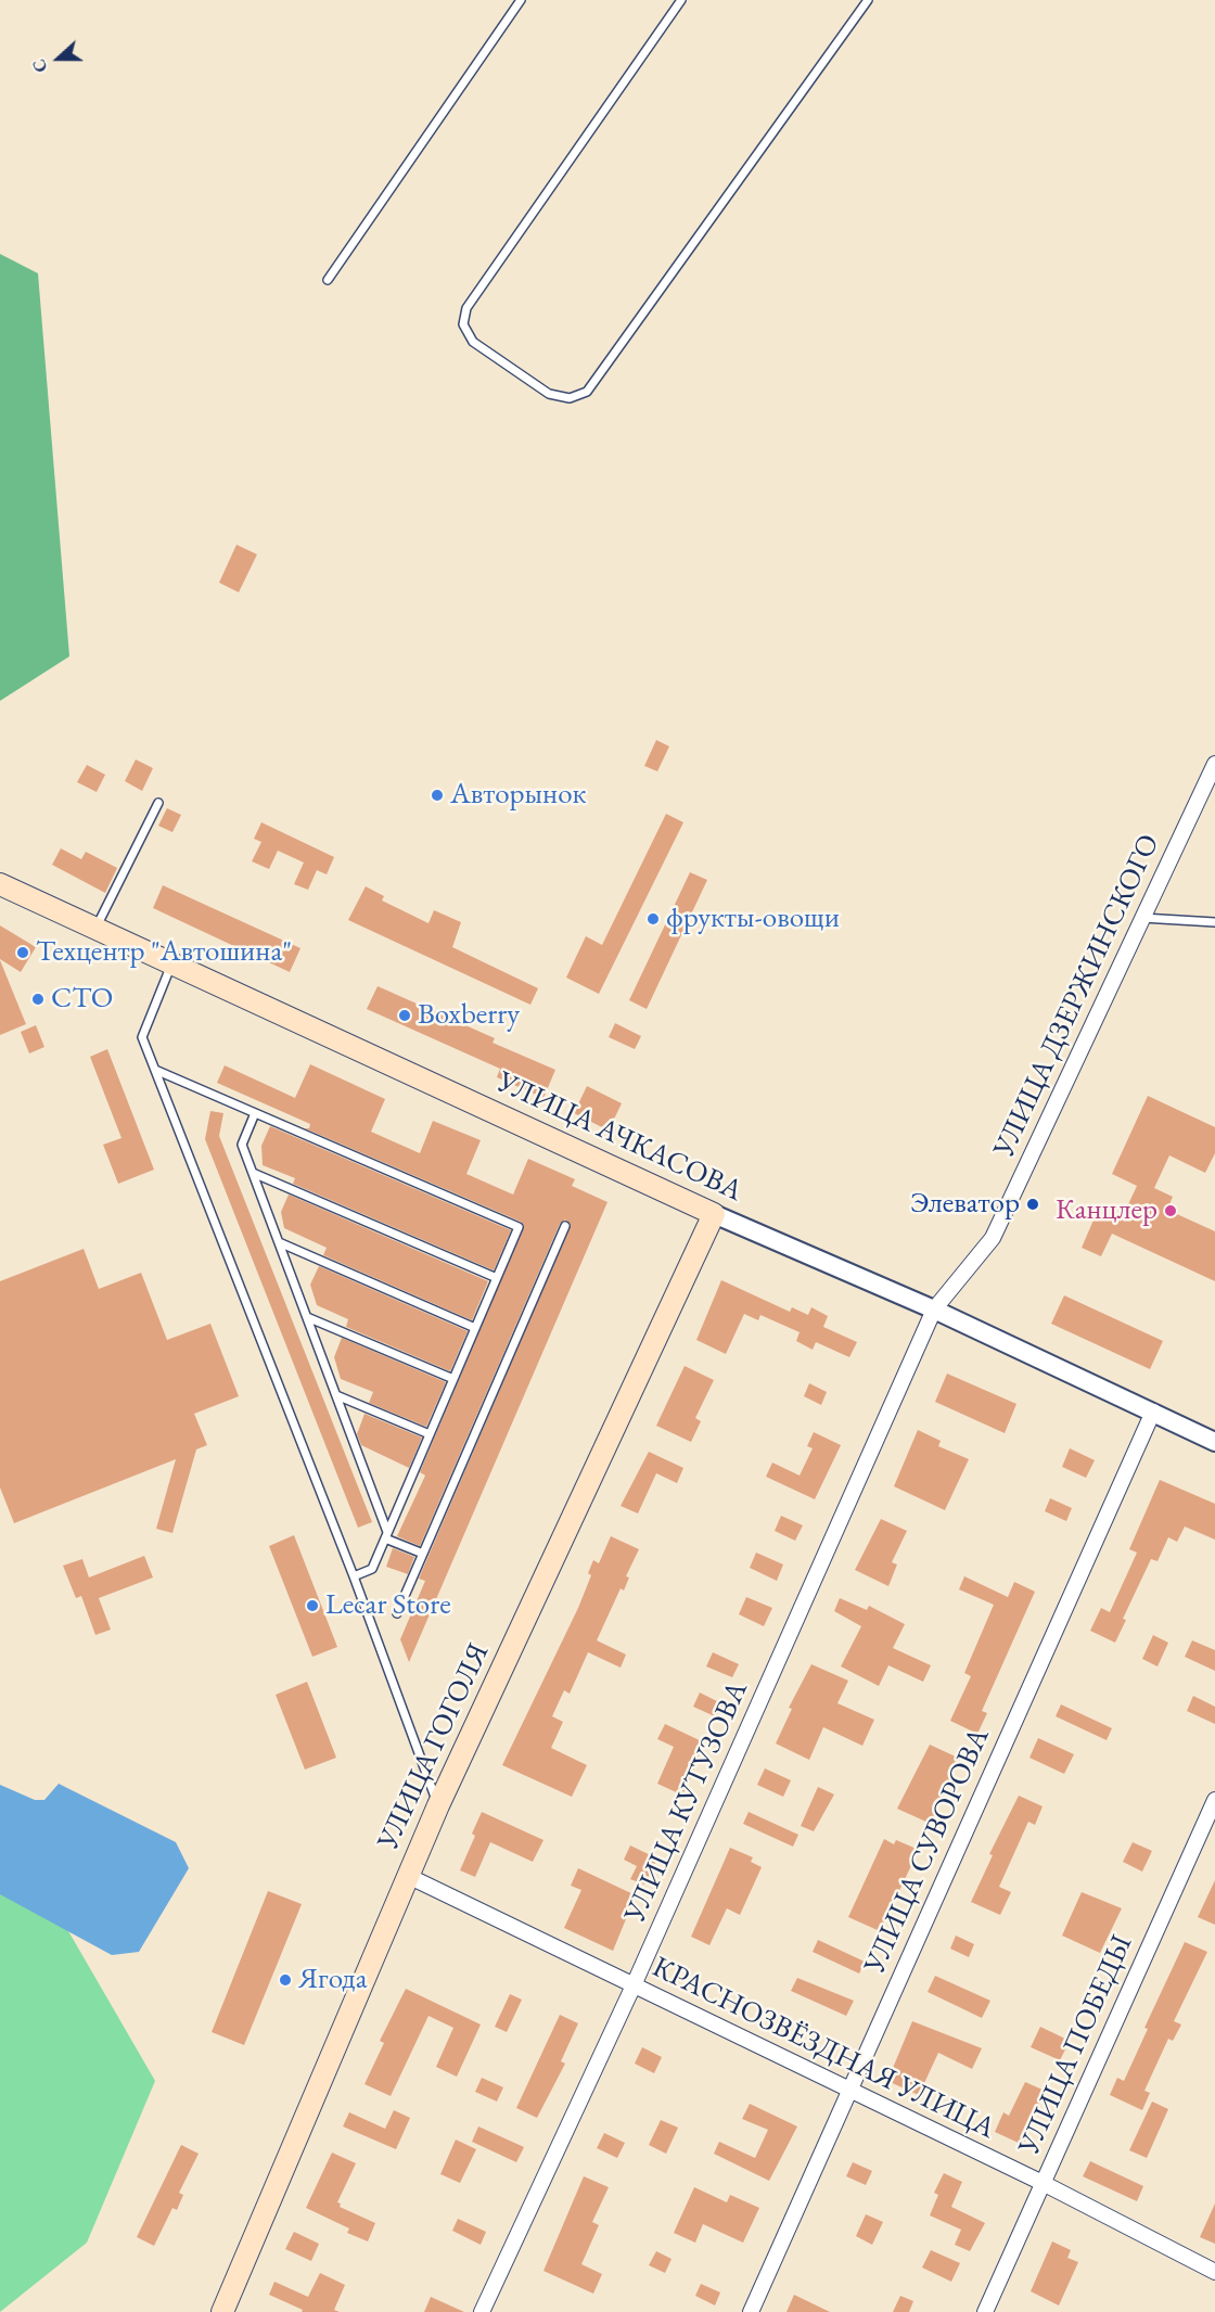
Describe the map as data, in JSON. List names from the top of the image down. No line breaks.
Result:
{"streets":{"main road":["УЛИЦА АЧКАСОВА","УЛИЦА ГОГОЛЯ"],"street":["УЛИЦА ДЗЕРЖИНСКОГО","УЛИЦА КУТУЗОВА","УЛИЦА СУВОРОВА","УЛИЦА ПОБЕДЫ","КРАСНОЗВЁЗДНАЯ УЛИЦА"]},"crossings":[["УЛИЦА ДЗЕРЖИНСКОГО","УЛИЦА АЧКАСОВА"],["УЛИЦА ДЗЕРЖИНСКОГО","УЛИЦА КУТУЗОВА"],["УЛИЦА АЧКАСОВА","УЛИЦА ГОГОЛЯ"],["УЛИЦА АЧКАСОВА","УЛИЦА КУТУЗОВА"],["УЛИЦА АЧКАСОВА","УЛИЦА СУВОРОВА"],["УЛИЦА ГОГОЛЯ","КРАСНОЗВЁЗДНАЯ УЛИЦА"],["УЛИЦА КУТУЗОВА","КРАСНОЗВЁЗДНАЯ УЛИЦА"],["УЛИЦА СУВОРОВА","КРАСНОЗВЁЗДНАЯ УЛИЦА"],["УЛИЦА ПОБЕДЫ","КРАСНОЗВЁЗДНАЯ УЛИЦА"]],"places":["Авторынок","фрукты-овощи","Техцентр \"Автошина\"","СТО","Boxberry","Элеватор","Канцлер","Lecar Store","Ягода"],"north":"left"}
